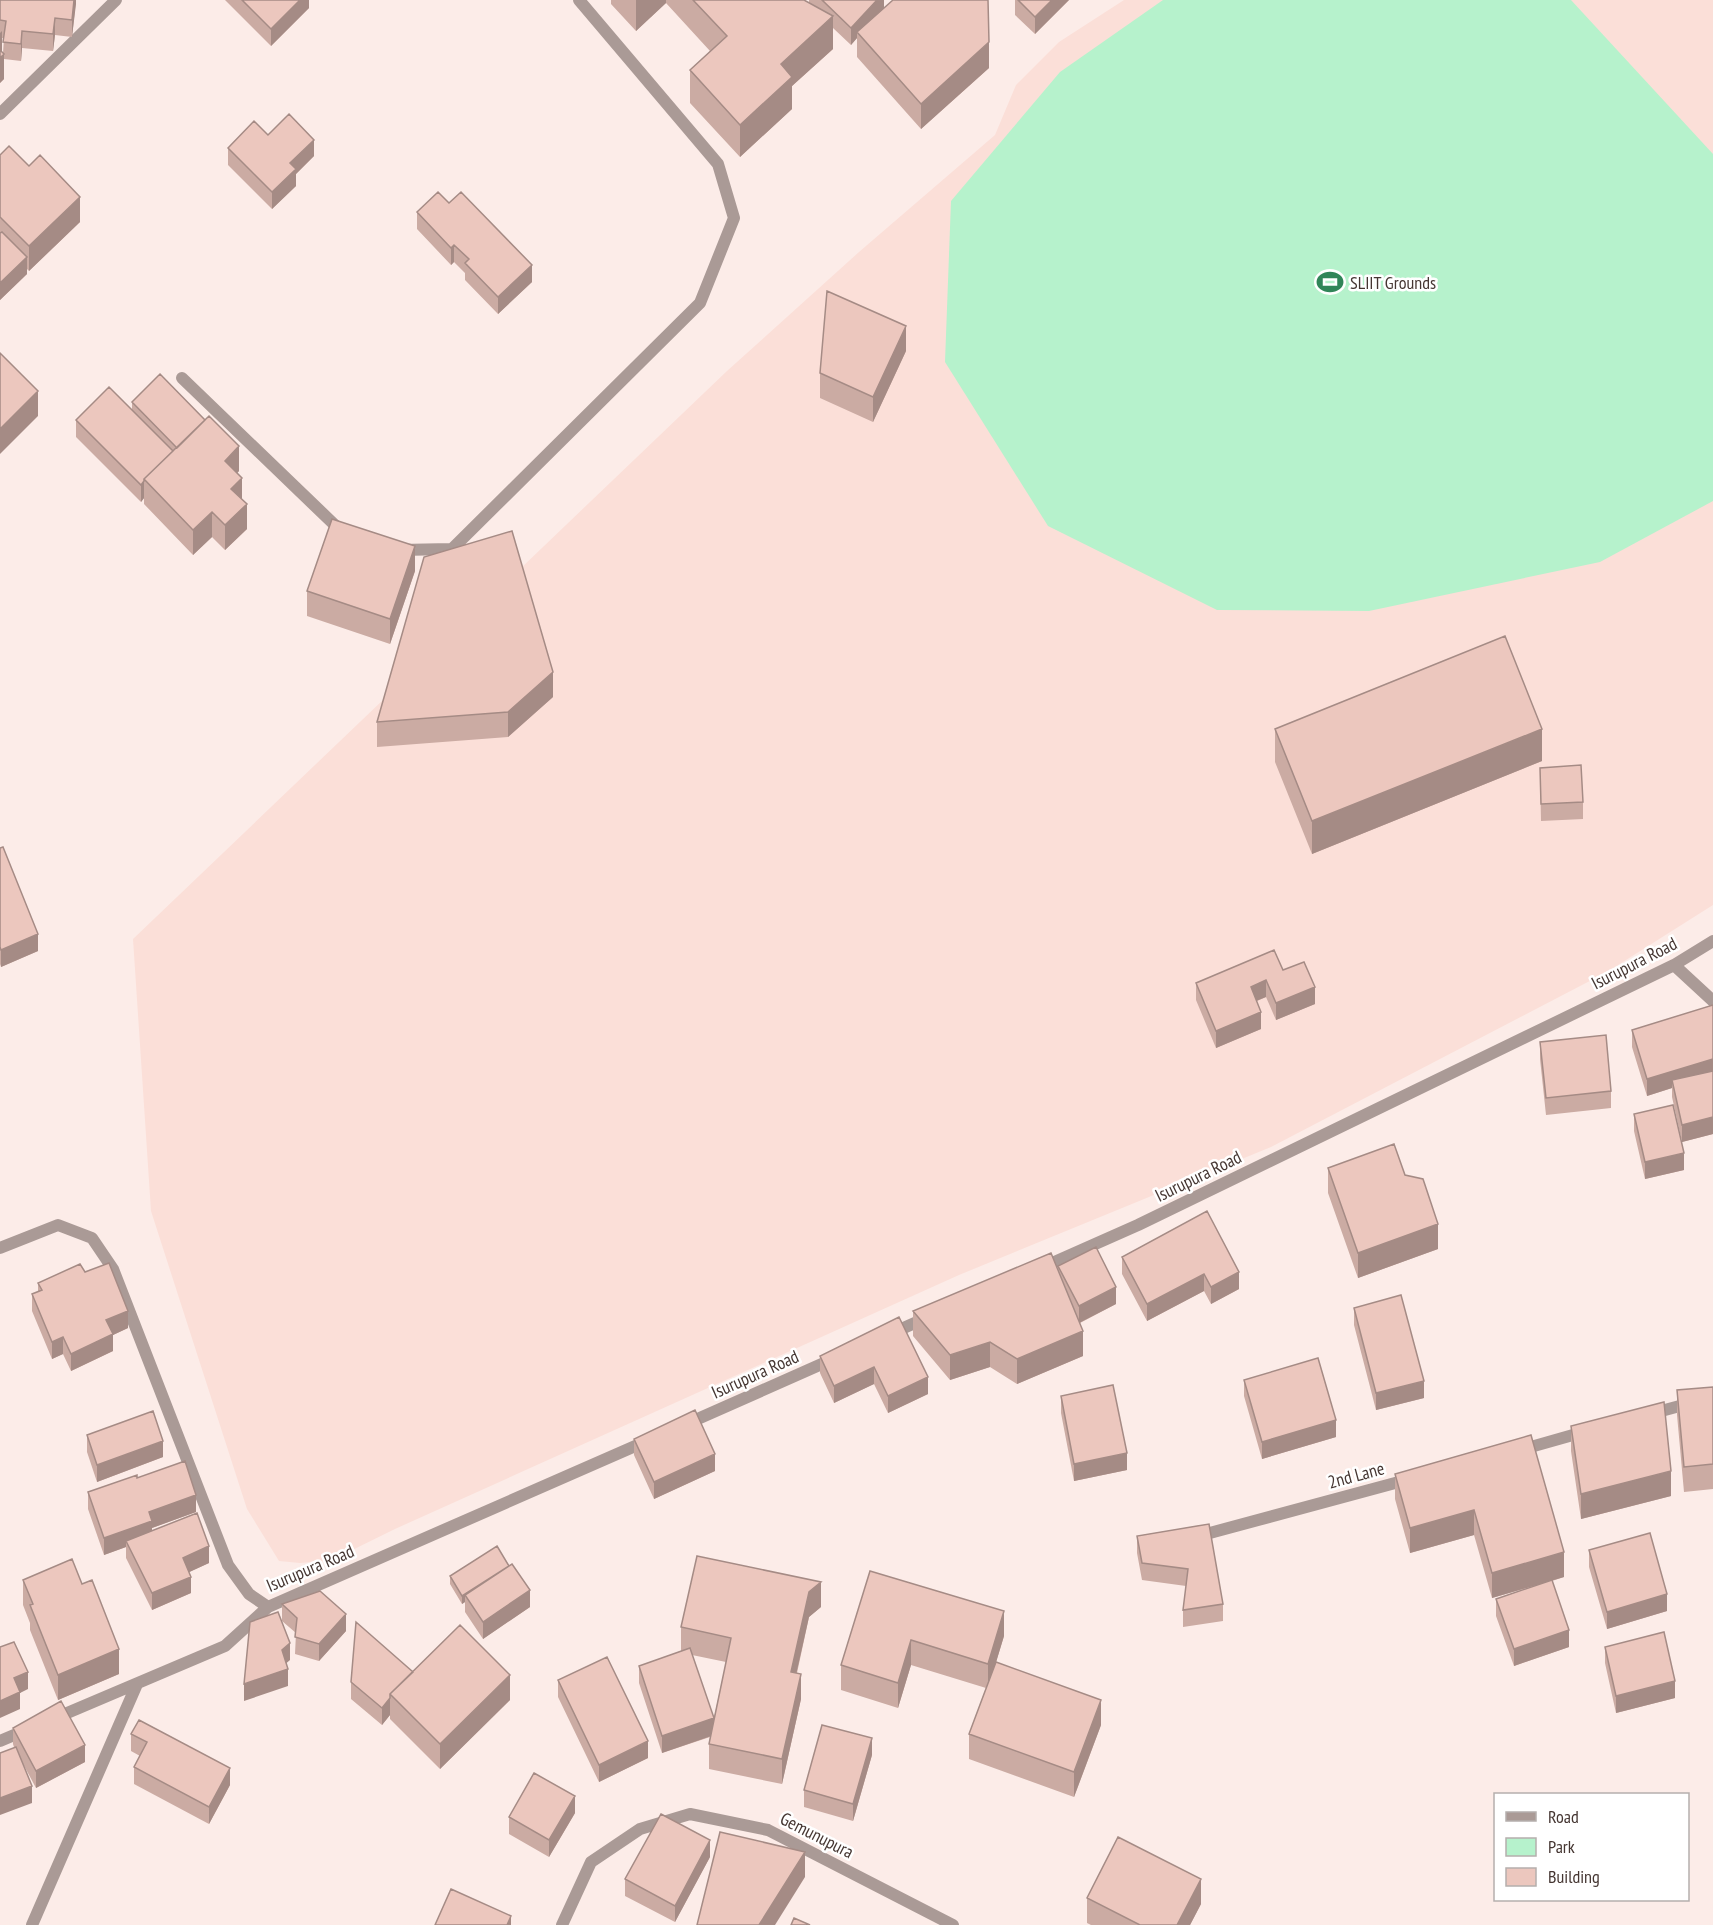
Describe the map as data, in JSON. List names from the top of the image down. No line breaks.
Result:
{"streets":{"street":["Isurupura Road","2nd Lane","Gemunupura"]},"places":{"sports":["SLIIT Grounds"]},"legend":["Road","Park","Building"]}
